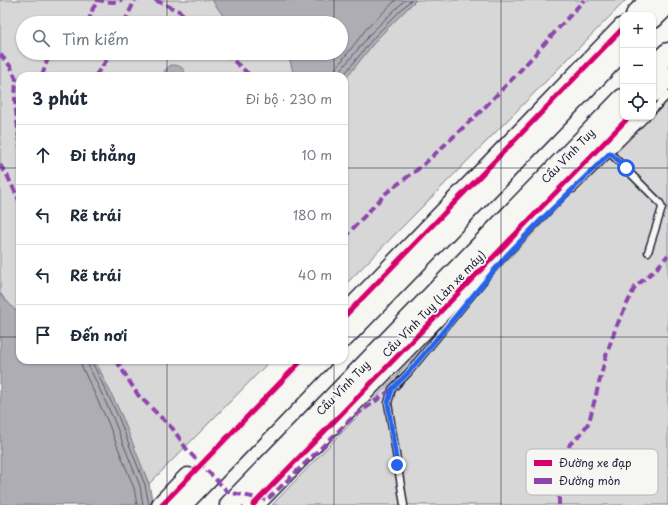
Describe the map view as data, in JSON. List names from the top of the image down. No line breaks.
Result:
{"streets":{"highway":["Cầu Vĩnh Tuy","Cầu Vĩnh Tuy (Làn xe máy)"]},"legend":["Đường xe đạp","Đường mòn"],"page":{"map_buttons":["+","−"],"search":"Tìm kiếm","heading":["3 phút","Đi bộ · 230 m"],"list":[["Đi thẳng","10 m"],["Rẽ trái","180 m"],["Rẽ trái","40 m"],"Đến nơi"]}}
